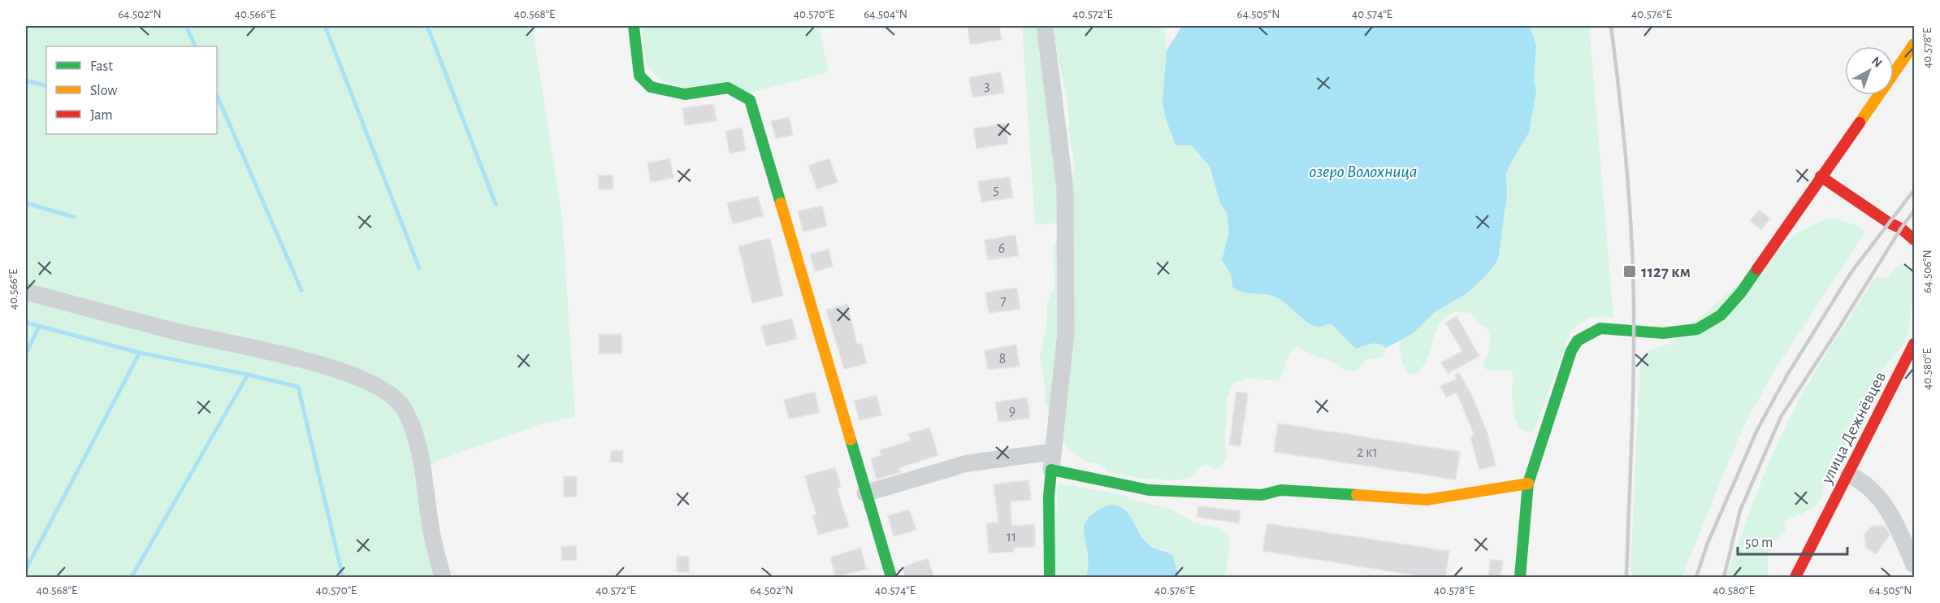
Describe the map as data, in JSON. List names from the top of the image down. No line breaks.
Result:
{"streets":{"street":["улица Дежнёвцев"]},"water":["озеро Волохница"],"places":{"transit":["1127 км"]},"house_numbers":["3","5","6","7","8","9","2 к1","11"],"legend":["Fast","Slow","Jam"],"scale_bar":"50 m","north":"top right","coordinates":["64.502°N","40.566°E","40.568°E","40.570°E","64.504°N","40.572°E","64.505°N","40.574°E","40.576°E","40.578°E","64.506°N","40.580°E"]}
